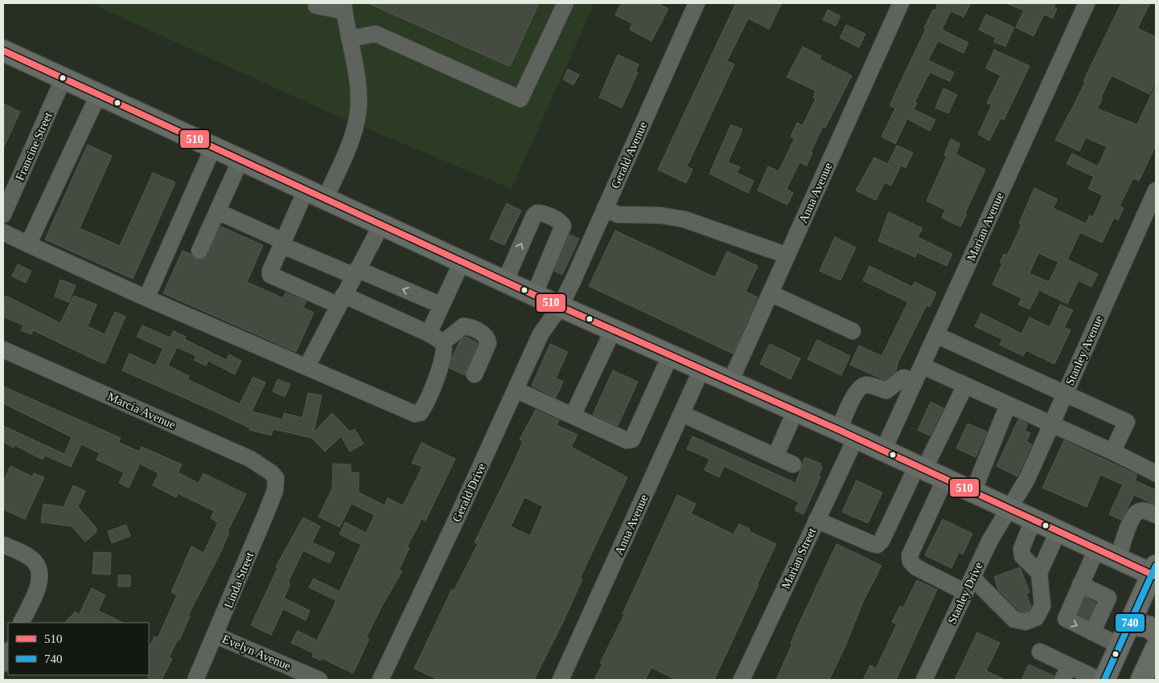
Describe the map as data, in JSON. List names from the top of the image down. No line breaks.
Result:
{"streets":{"street":["Francine Street","Gerald Avenue","Anna Avenue","Marian Avenue","Stanley Avenue","Marcia Avenue","Gerald Drive","Marian Street","Linda Street","Stanley Drive","Evelyn Avenue"]},"crossings":[["Gerald Avenue","Gerald Drive"],["Marian Avenue","Marian Street"],["Stanley Avenue","Stanley Drive"],["Marcia Avenue","Linda Street"],["Linda Street","Evelyn Avenue"]],"lines":["transit line 510","transit line 740"],"legend":["510","740"]}
